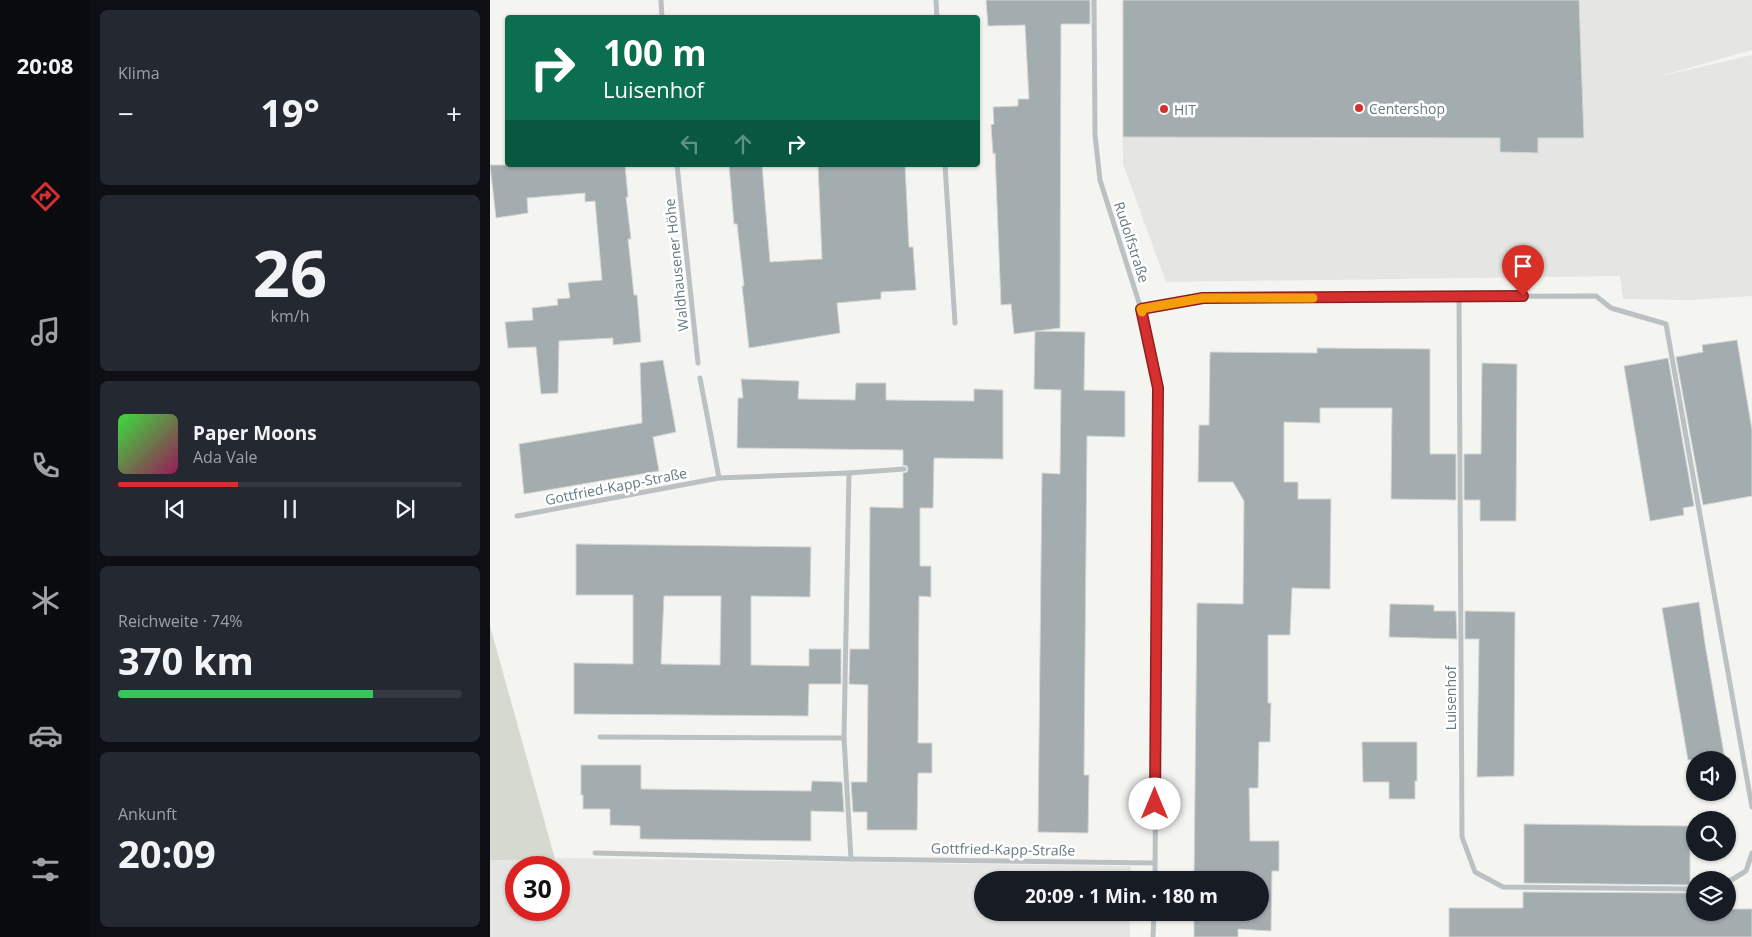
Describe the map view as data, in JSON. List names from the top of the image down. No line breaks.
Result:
{"streets":{"street":["Rudolfstraße","Waldhausener Höhe","Gottfried-Kapp-Straße","Luisenhof"]},"crossings":[["Rudolfstraße","Gottfried-Kapp-Straße"]],"places":["Centershop","HIT"],"page":{"tabs":"20:08","tile":["Klima",["26","km/h"],["Reichweite · 74%","370 km"],["Ankunft","20:09"]],"turn":["100 m","Luisenhof"],"heat":["−","19°","+"],"song":["Paper Moons","Ada Vale"],"limit":"30","trip":"20:09 · 1 Min. · 180 m"}}
